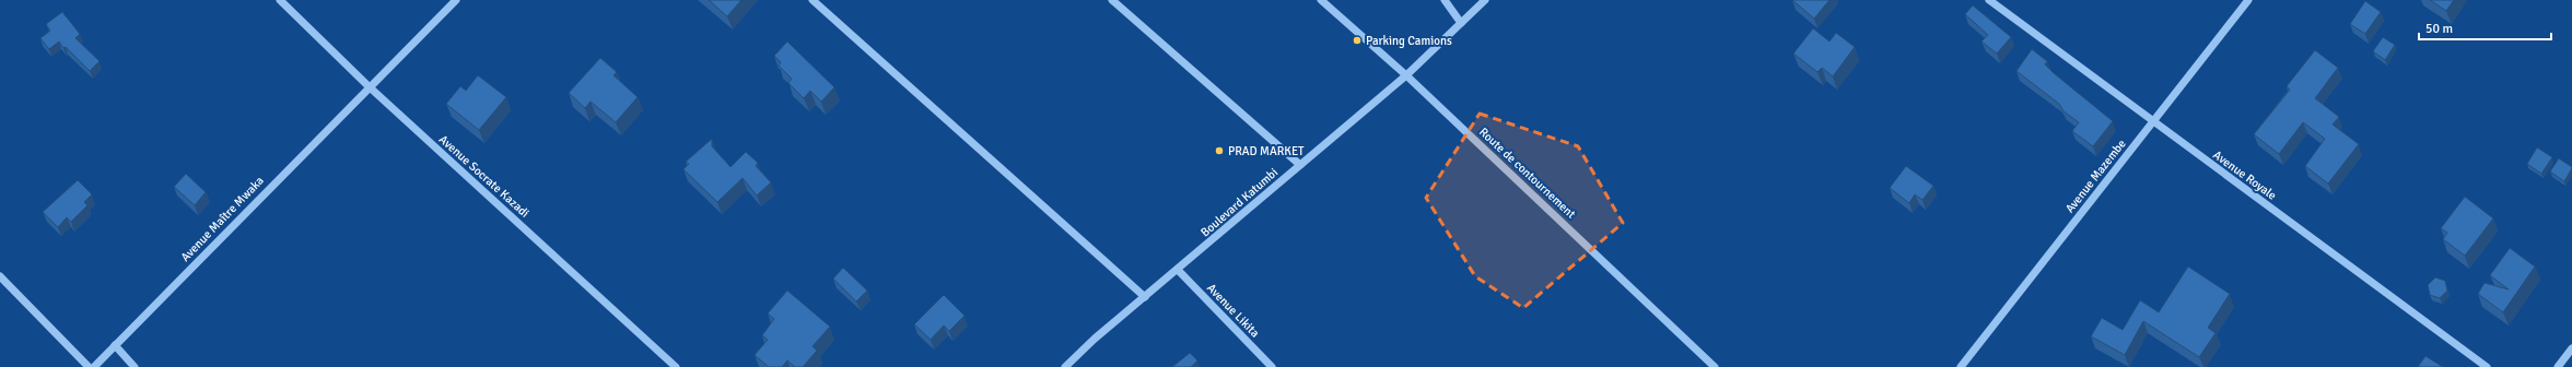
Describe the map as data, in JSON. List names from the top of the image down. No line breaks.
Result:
{"streets":{"street":["Route de contournement","Avenue Royale","Avenue Socrate Kazadi","Avenue Mazembe","Boulevard Katumbi","Avenue Maître Mwaka","Avenue Likita"]},"crossings":[["Route de contournement","Boulevard Katumbi"],["Avenue Royale","Avenue Mazembe"],["Avenue Socrate Kazadi","Avenue Maître Mwaka"],["Boulevard Katumbi","Avenue Likita"]],"places":["Parking Camions","PRAD MARKET"],"scale_bar":"50 m"}
